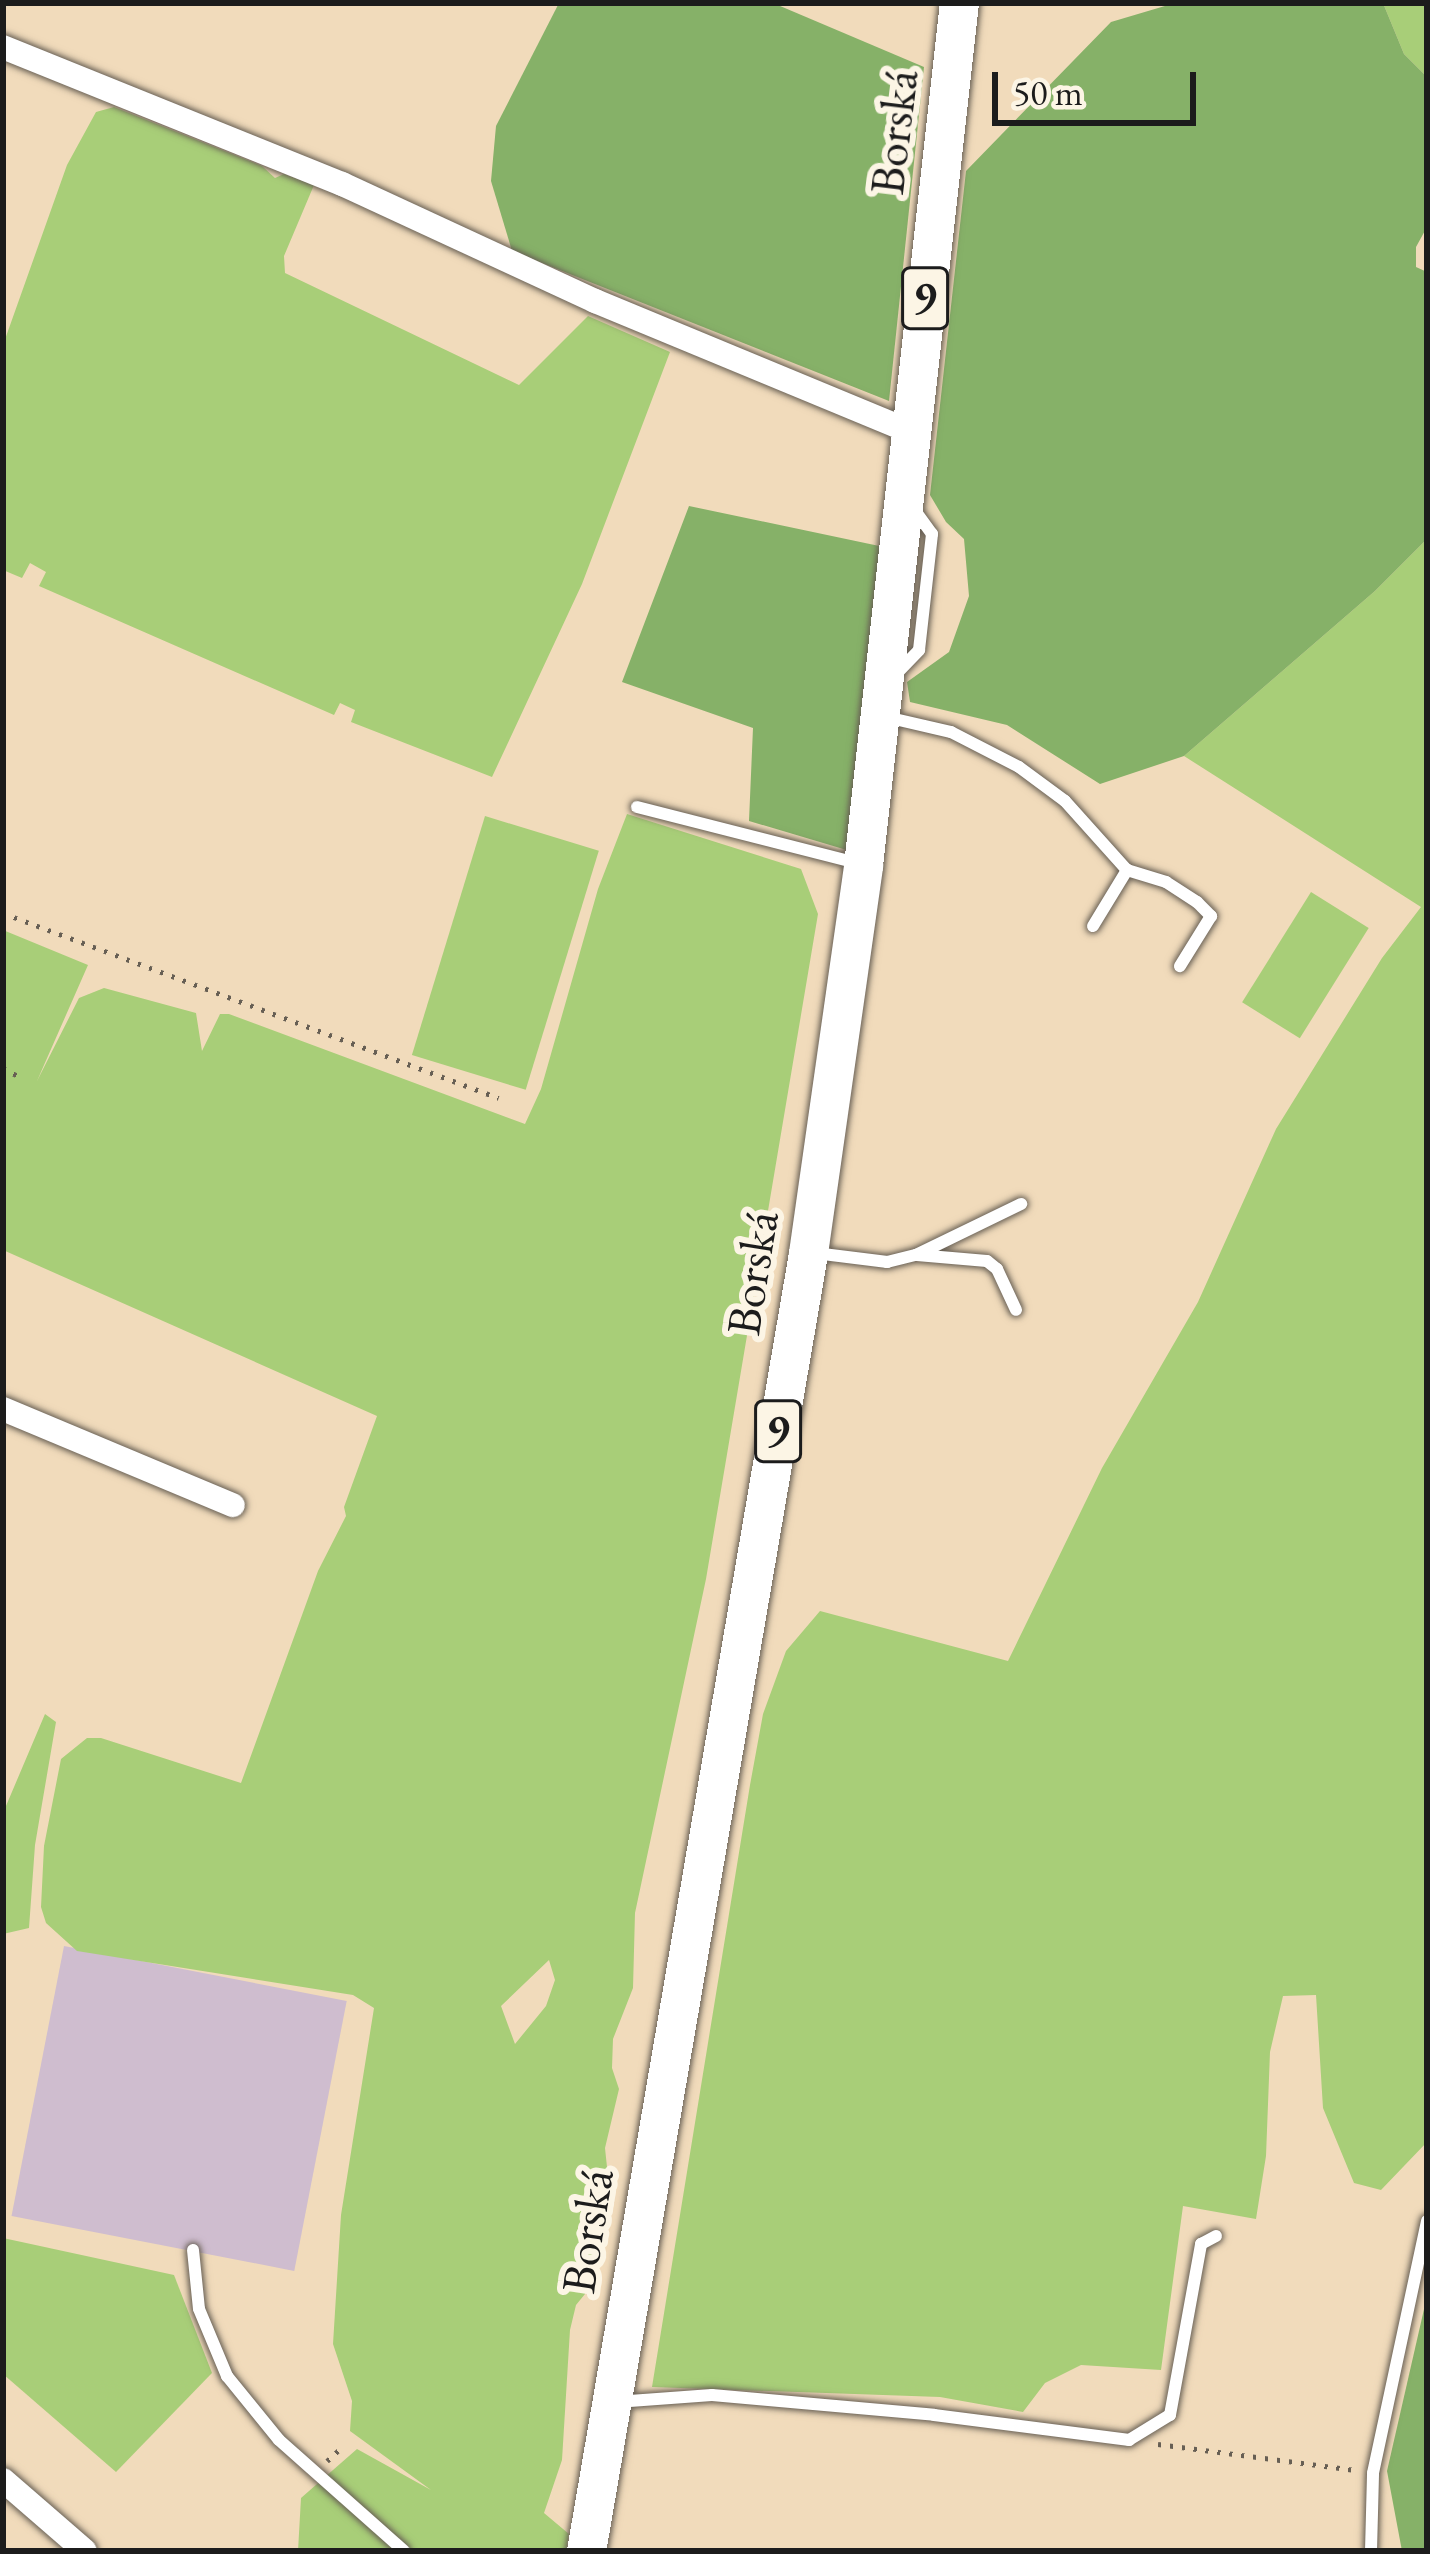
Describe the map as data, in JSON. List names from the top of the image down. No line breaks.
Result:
{"streets":{"main road":["Borská","9"]},"scale_bar":"50 m"}
